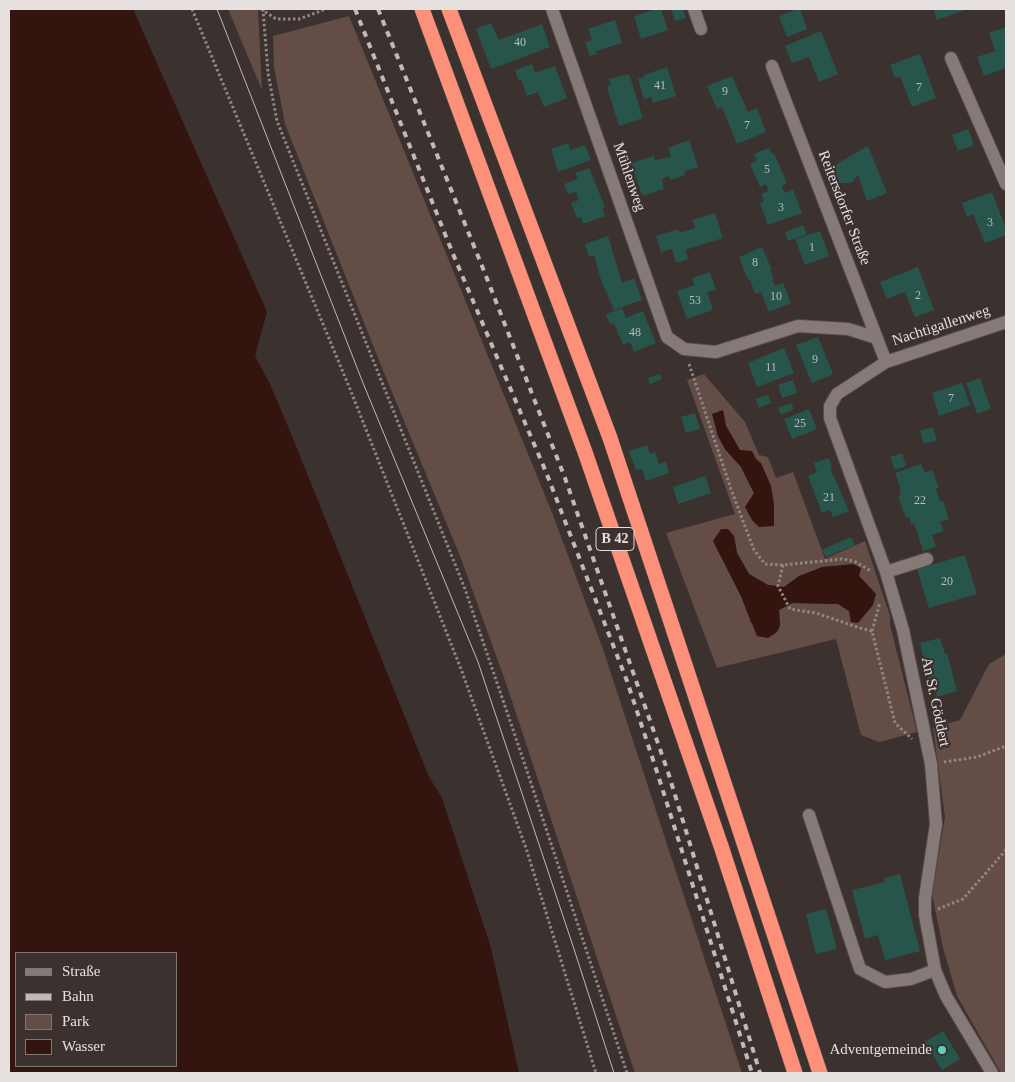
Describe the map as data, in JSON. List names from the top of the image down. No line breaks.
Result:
{"streets":{"highway":["B 42"],"street":["Mühlenweg","Reitersdorfer Straße","Nachtigallenweg","An St. Göddert"]},"crossings":[["Mühlenweg","Nachtigallenweg"],["Reitersdorfer Straße","Nachtigallenweg"],["Reitersdorfer Straße","An St. Göddert"],["Nachtigallenweg","An St. Göddert"]],"places":["Adventgemeinde"],"house_numbers":["40","41","7","9","7","5","3","3","1","8","2","10","53","48","9","11","7","25","21","22","20"],"legend":["Straße","Bahn","Park","Wasser"]}
